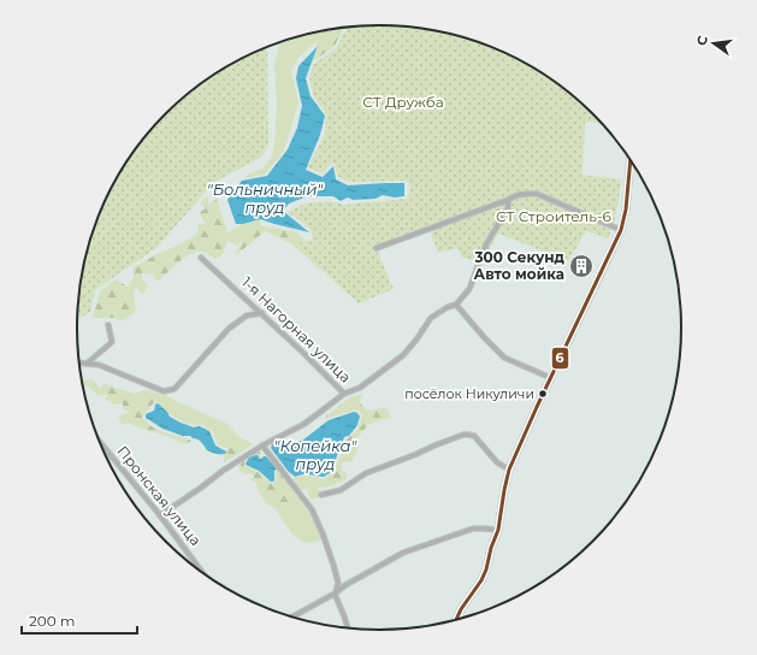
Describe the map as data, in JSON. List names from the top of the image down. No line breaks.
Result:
{"streets":{"street":["1-я Нагорная улица","Пронская улица"]},"crossings":[["1-я Нагорная улица","Пронская улица"]],"water":["\"Больничный\" пруд","\"Копейка\" пруд"],"parks":["СТ Дружба","СТ Строитель-6"],"places":{"building":["300 Секунд Авто мойка"],"other":["посёлок Никуличи"]},"lines":["transit line 6"],"scale_bar":"200 m","north":"left"}
